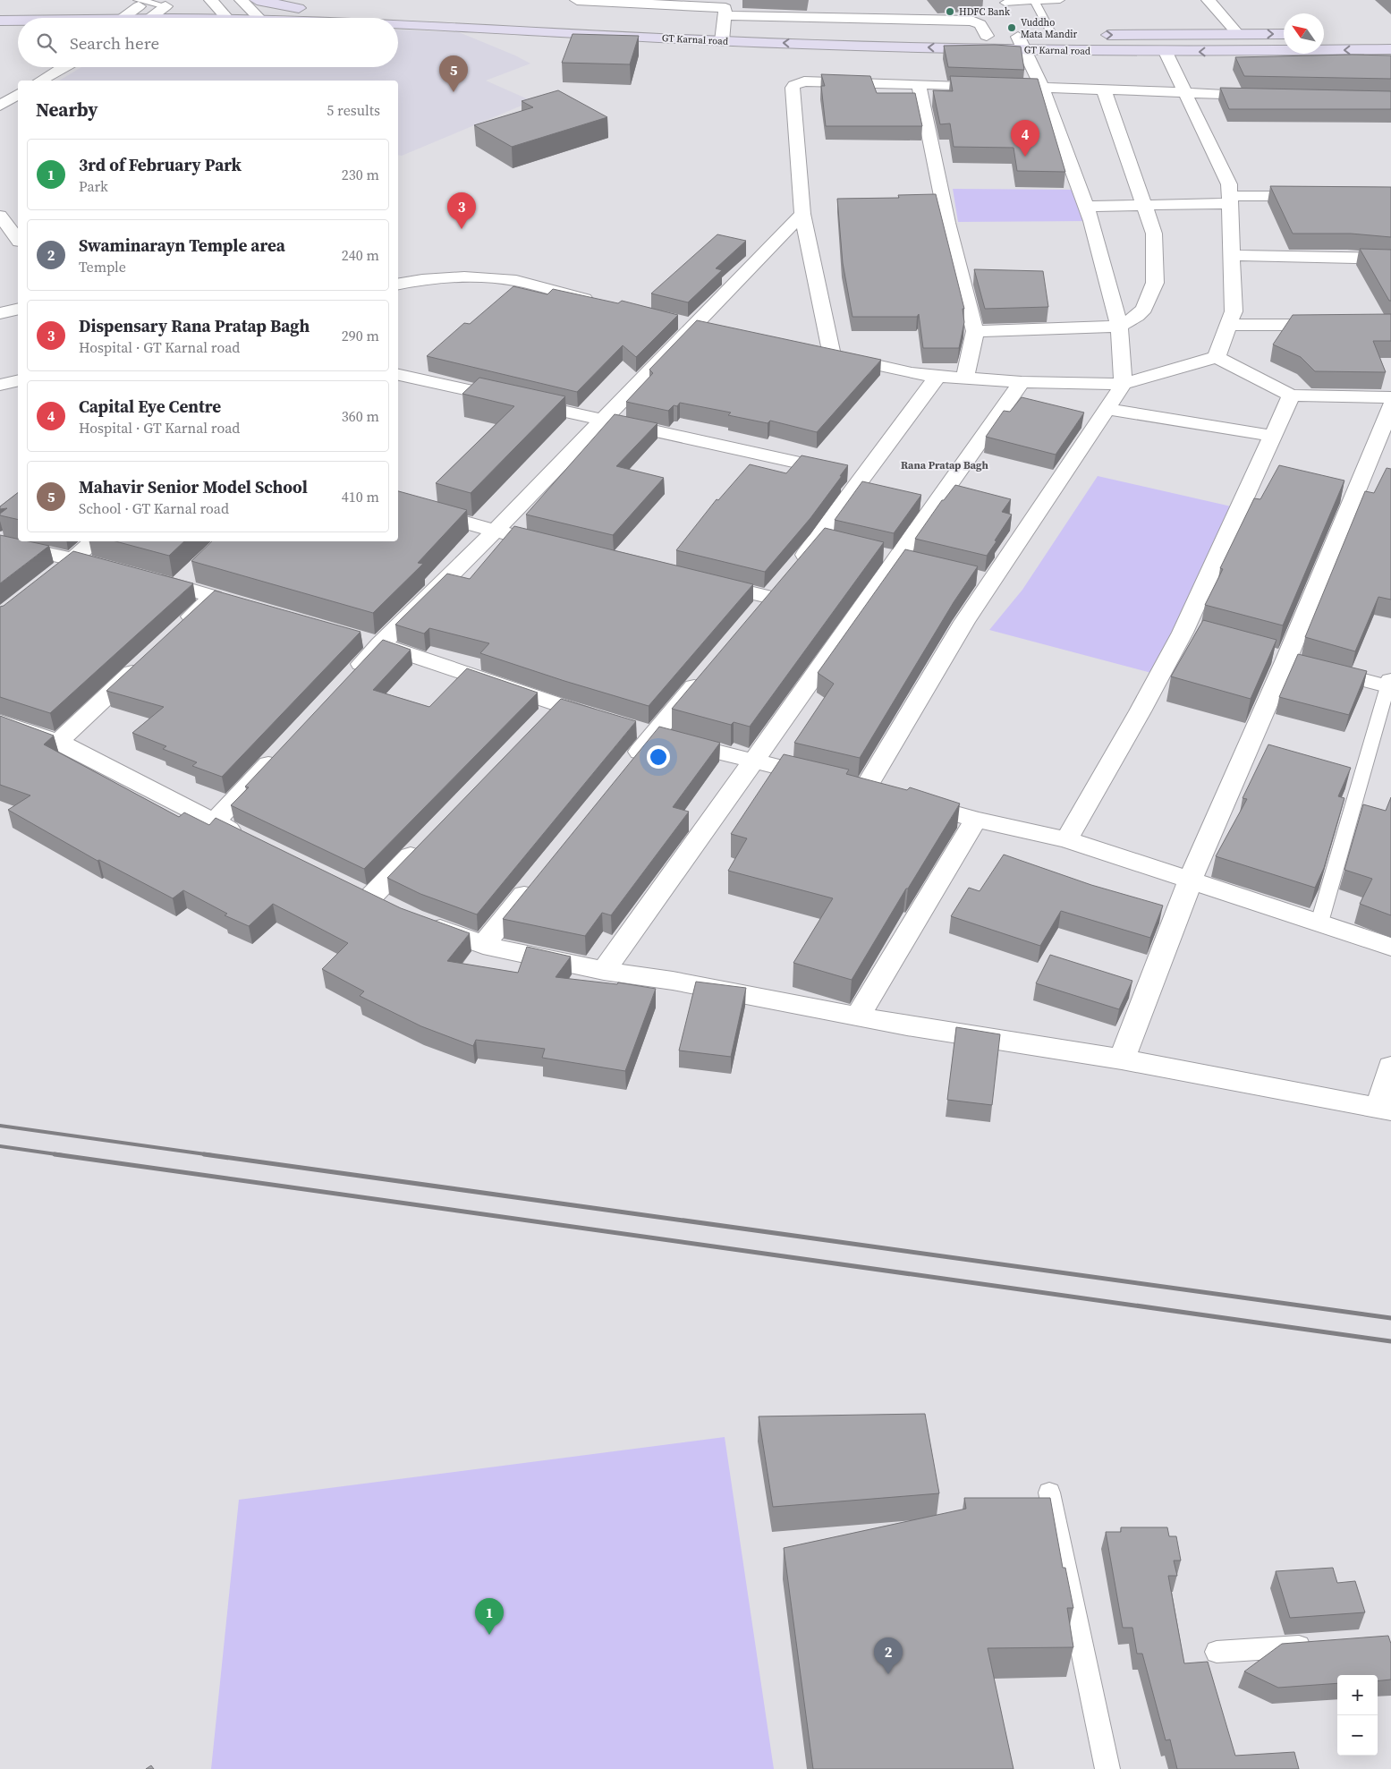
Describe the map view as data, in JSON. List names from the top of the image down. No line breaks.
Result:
{"streets":{"main road":["GT Karnal road"]},"districts":["Rana Pratap Bagh"],"places":["HDFC Bank","Vuddho Mata Mandir"],"north":"top left","page":{"search":"Search here","pins":["5","4","3","1","2"],"heading":["Nearby","5 results"],"list":[{"mark":"1","name":"3rd of February Park","note":"Park","value":"230 m"},{"mark":"2","name":"Swaminarayn Temple area","note":"Temple","value":"240 m"},{"mark":"3","name":"Dispensary Rana Pratap Bagh","note":"Hospital · GT Karnal road","value":"290 m"},{"mark":"4","name":"Capital Eye Centre","note":"Hospital · GT Karnal road","value":"360 m"},{"mark":"5","name":"Mahavir Senior Model School","note":"School · GT Karnal road","value":"410 m"}],"map_buttons":["+","−"]}}
